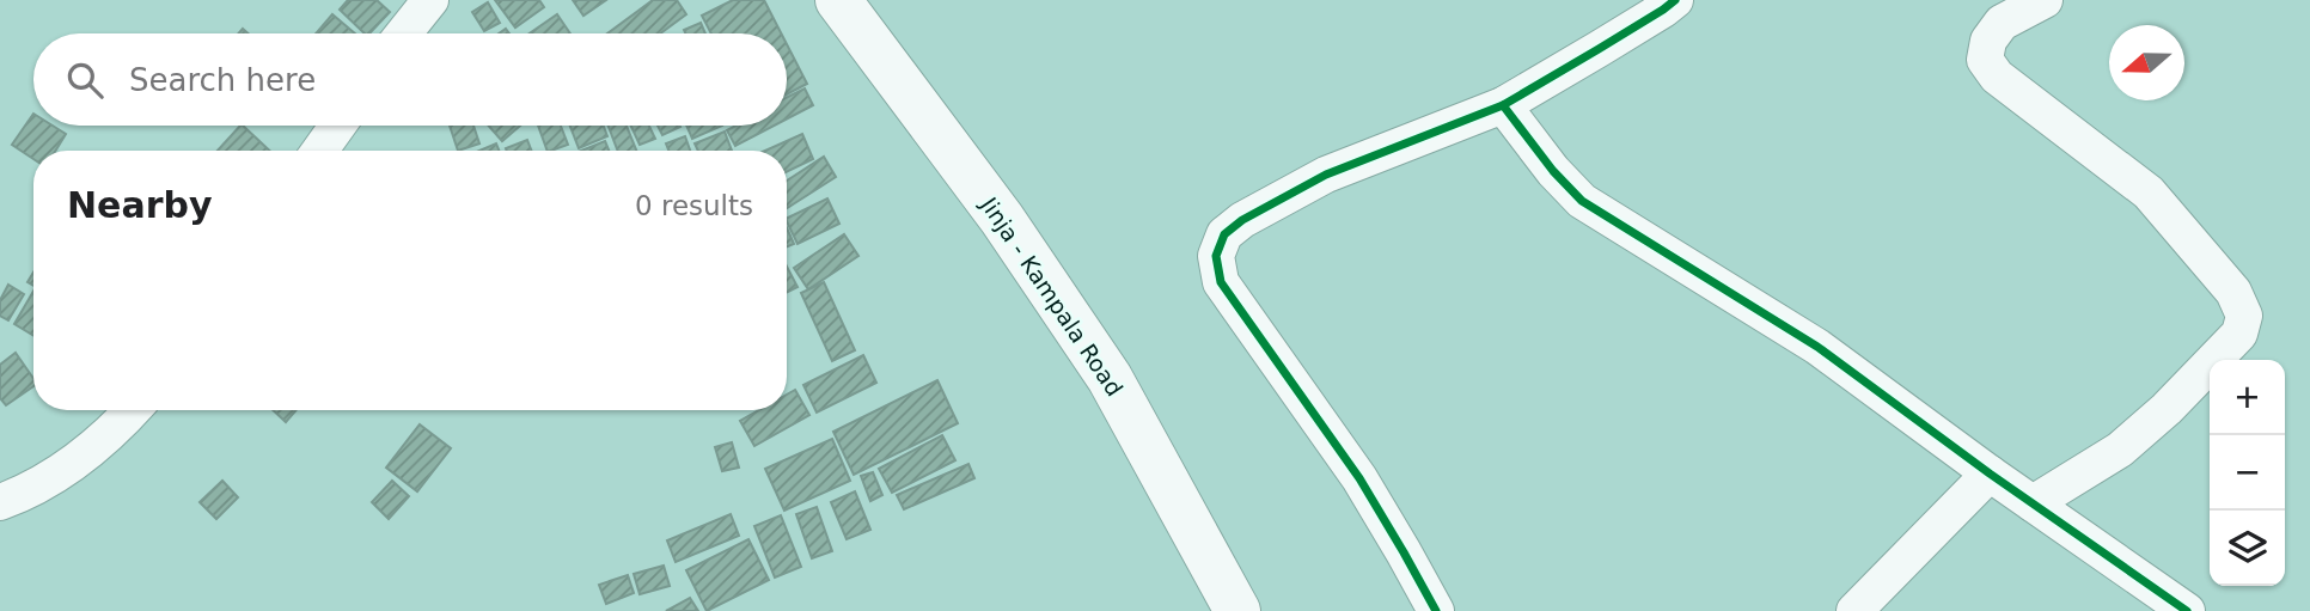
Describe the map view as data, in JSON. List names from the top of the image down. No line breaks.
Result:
{"streets":{"highway":["Jinja - Kampala Road"]},"north":"left","page":{"search":"Search here","heading":["Nearby","0 results"],"map_buttons":["+","−"]}}
